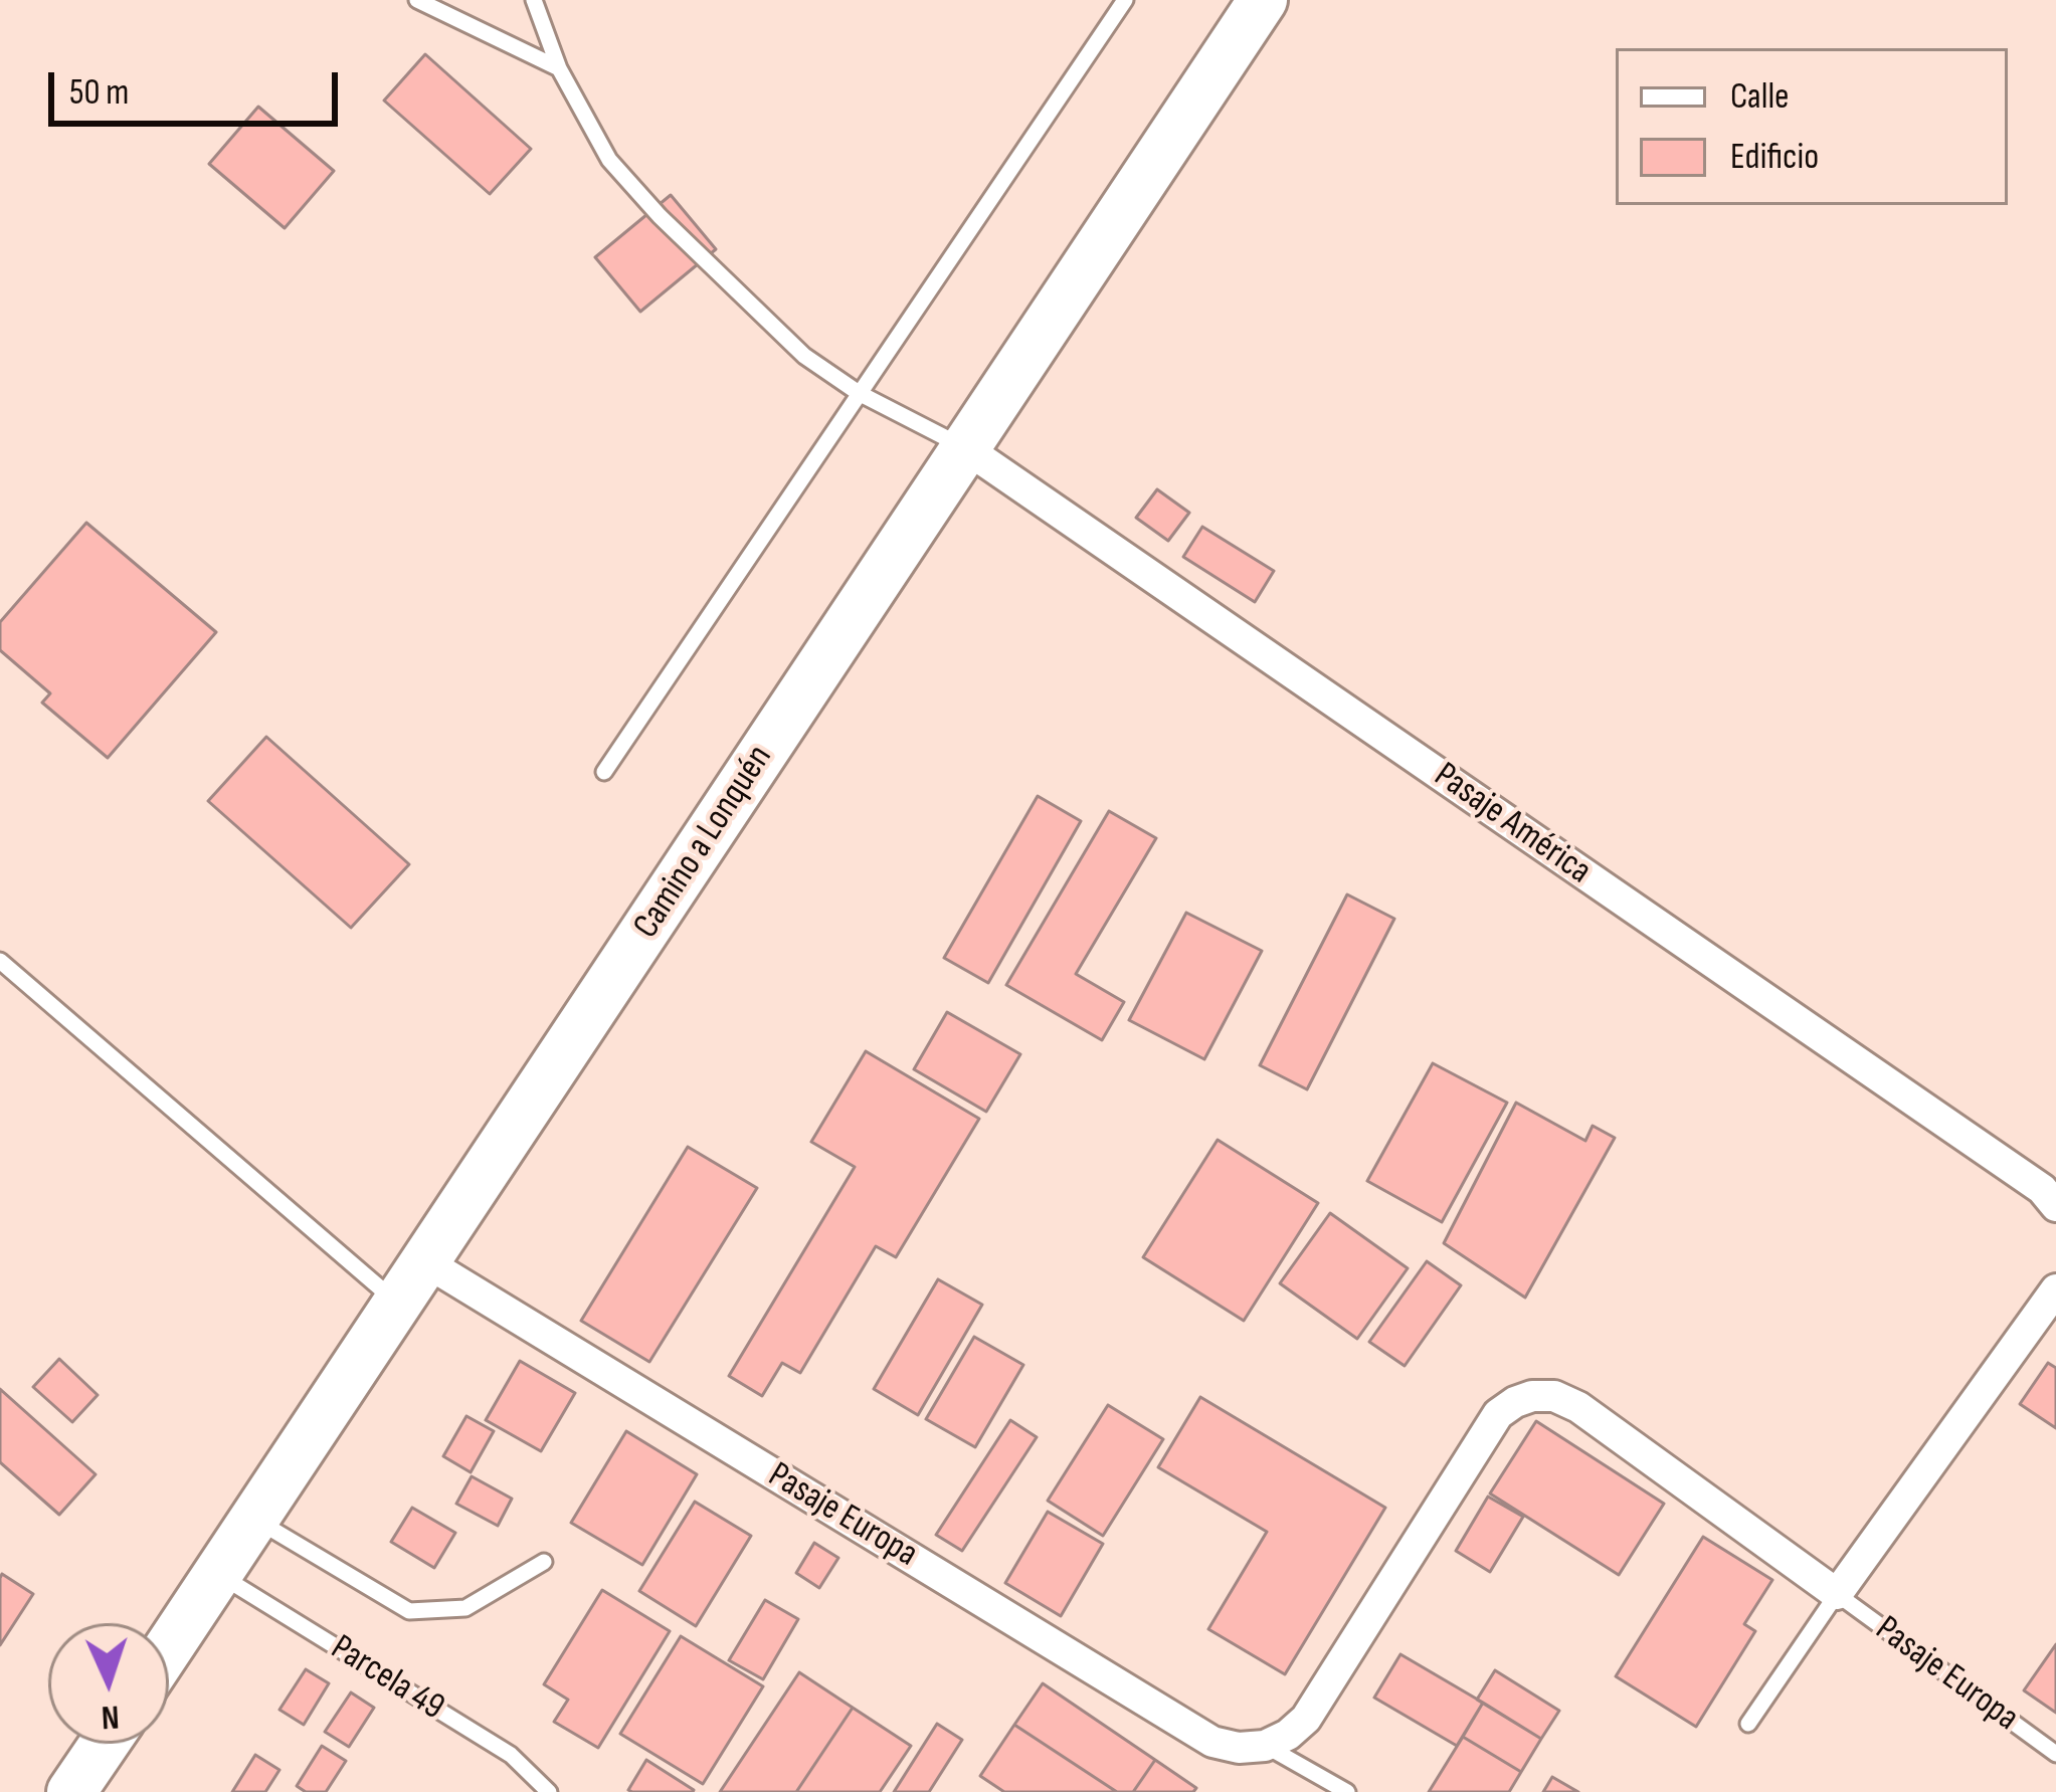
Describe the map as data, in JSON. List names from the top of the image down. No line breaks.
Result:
{"streets":{"main road":["Camino a Lonquén"],"street":["Pasaje América","Pasaje Europa"],"lane":["Parcela 49"]},"crossings":[["Pasaje América","Camino a Lonquén"],["Camino a Lonquén","Pasaje Europa"],["Camino a Lonquén","Parcela 49"]],"legend":["Calle","Edificio"],"scale_bar":"50 m","north":"bottom"}
